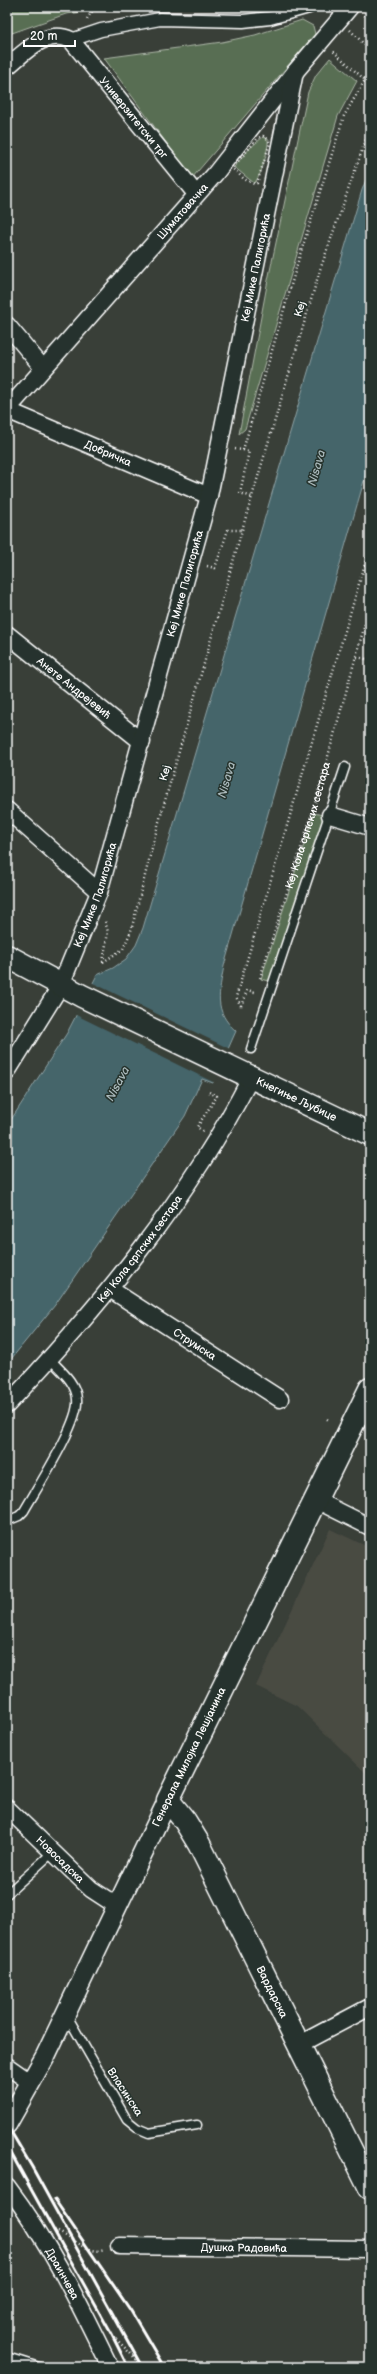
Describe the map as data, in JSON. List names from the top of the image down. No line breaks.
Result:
{"streets":{"main road":["Кнегиње Љубице","Генерала Милојка Лешјанина","Вардарска"],"street":["Универзитетски трг","Шуматовачка","Кеј Мике Палигорића","Добричка","Анете Андрејевић","Кеј Кола српских сестара","Струмска","Новосадска","Душка Радовића","Драинчева"],"lane":["Власинска"],"path":["Кеј"]},"crossings":[["Универзитетски трг","Шуматовачка"],["Шуматовачка","Кеј Мике Палигорића"],["Шуматовачка","Добричка"],["Кеј Мике Палигорића","Добричка"],["Кеј Мике Палигорића","Анете Андрејевић"],["Кеј Мике Палигорића","Кнегиње Љубице"],["Кеј Кола српских сестара","Кнегиње Љубице"],["Кеј Кола српских сестара","Струмска"],["Генерала Милојка Лешјанина","Новосадска"],["Генерала Милојка Лешјанина","Вардарска"],["Генерала Милојка Лешјанина","Власинска"]],"water":["Nisava"],"scale_bar":"20 m"}
